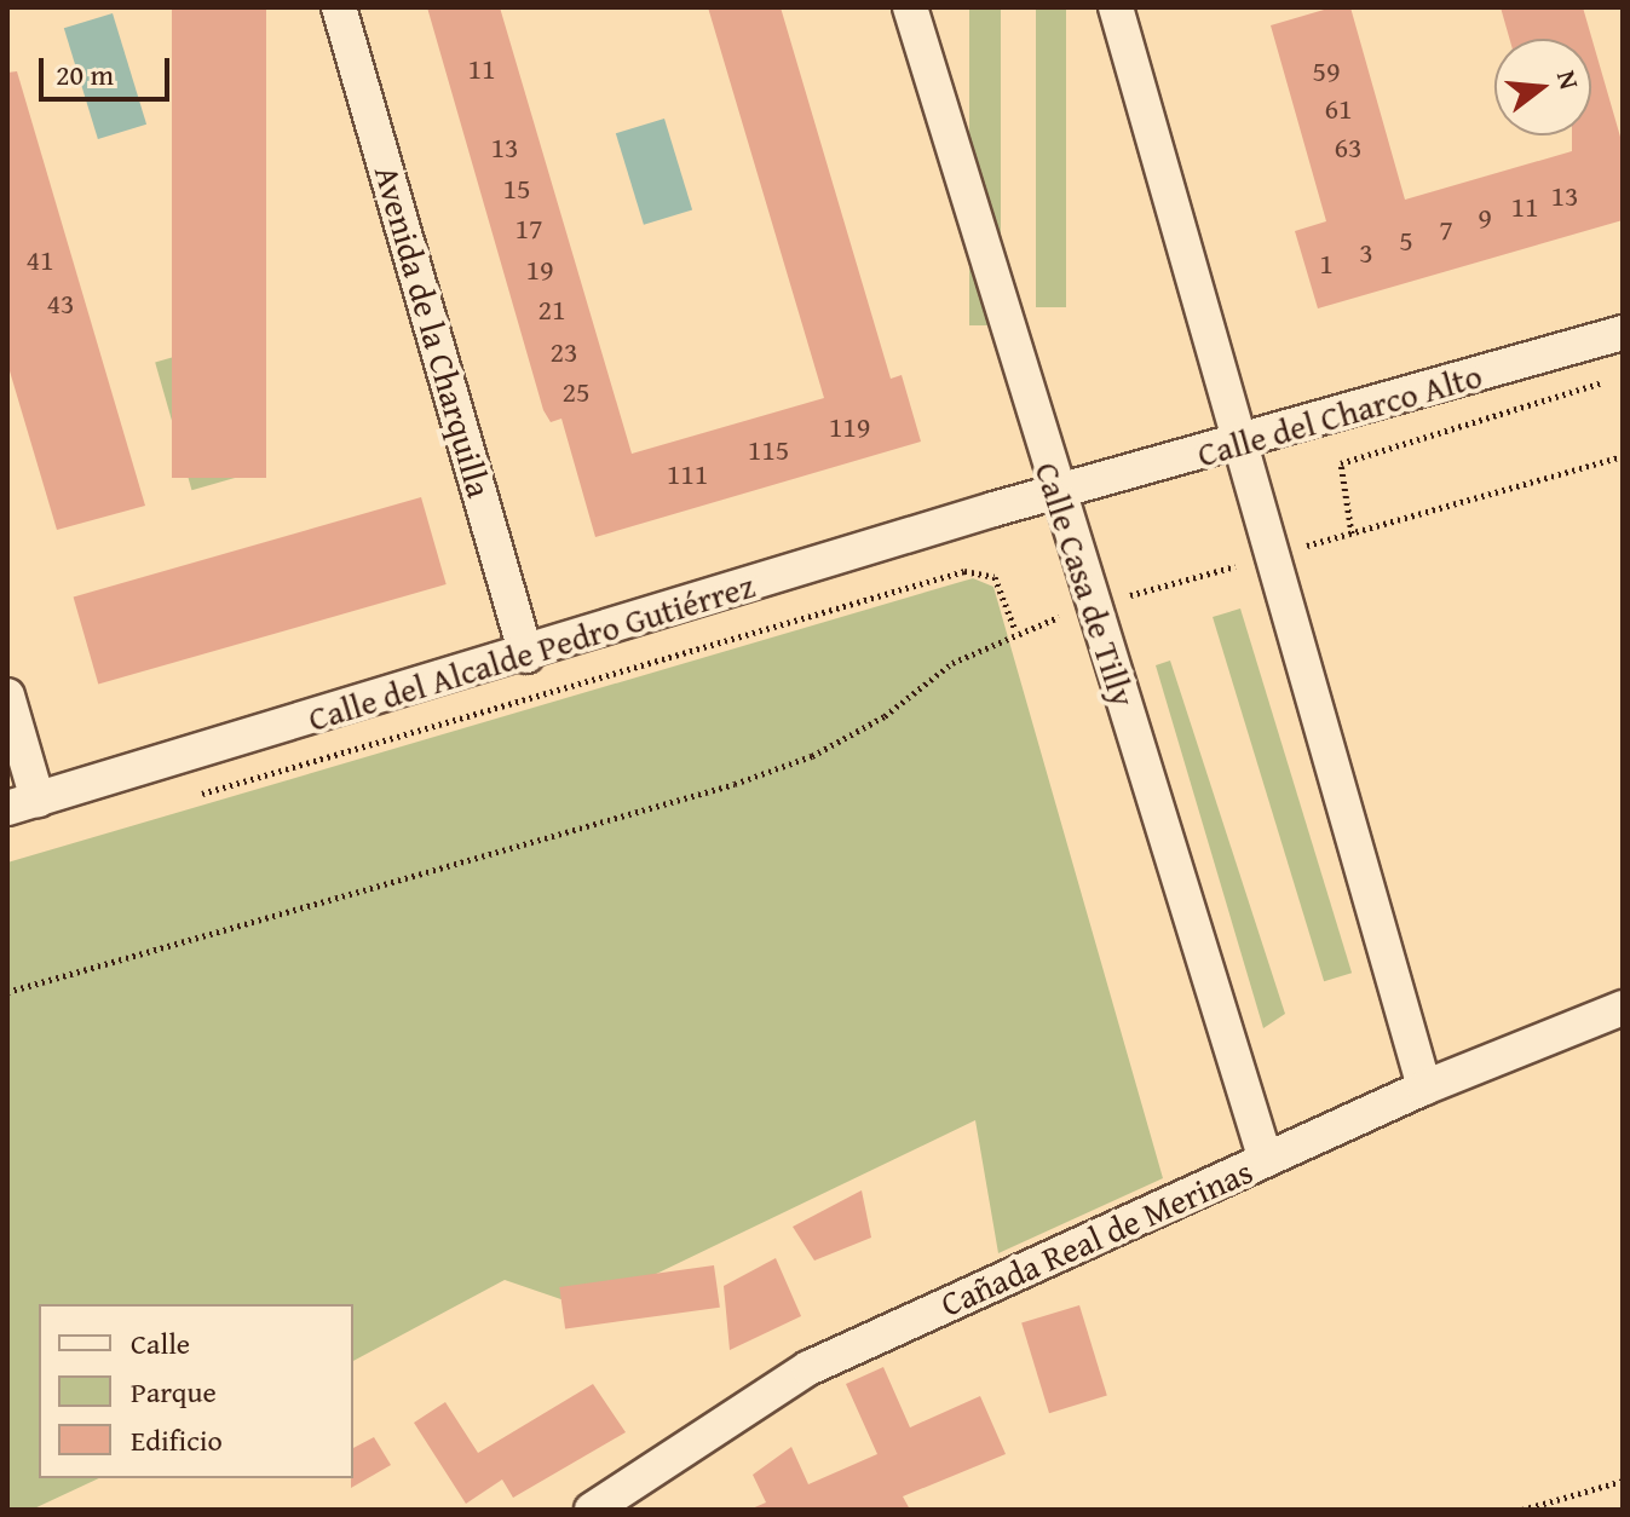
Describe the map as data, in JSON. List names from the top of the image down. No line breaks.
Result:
{"streets":{"street":["Avenida de la Charquilla","Calle del Charco Alto","Calle Casa de Tilly","Calle del Alcalde Pedro Gutiérrez","Cañada Real de Merinas"]},"crossings":[["Avenida de la Charquilla","Calle del Alcalde Pedro Gutiérrez"],["Calle del Charco Alto","Calle Casa de Tilly"],["Calle del Charco Alto","Calle del Alcalde Pedro Gutiérrez"],["Calle Casa de Tilly","Calle del Alcalde Pedro Gutiérrez"],["Calle Casa de Tilly","Cañada Real de Merinas"]],"house_numbers":["11","59","61","13","63","15","13","11","9","17","7","5","3","41","1","19","43","21","23","25","119","115","111"],"legend":["Calle","Parque","Edificio"],"scale_bar":"20 m","north":"right"}
